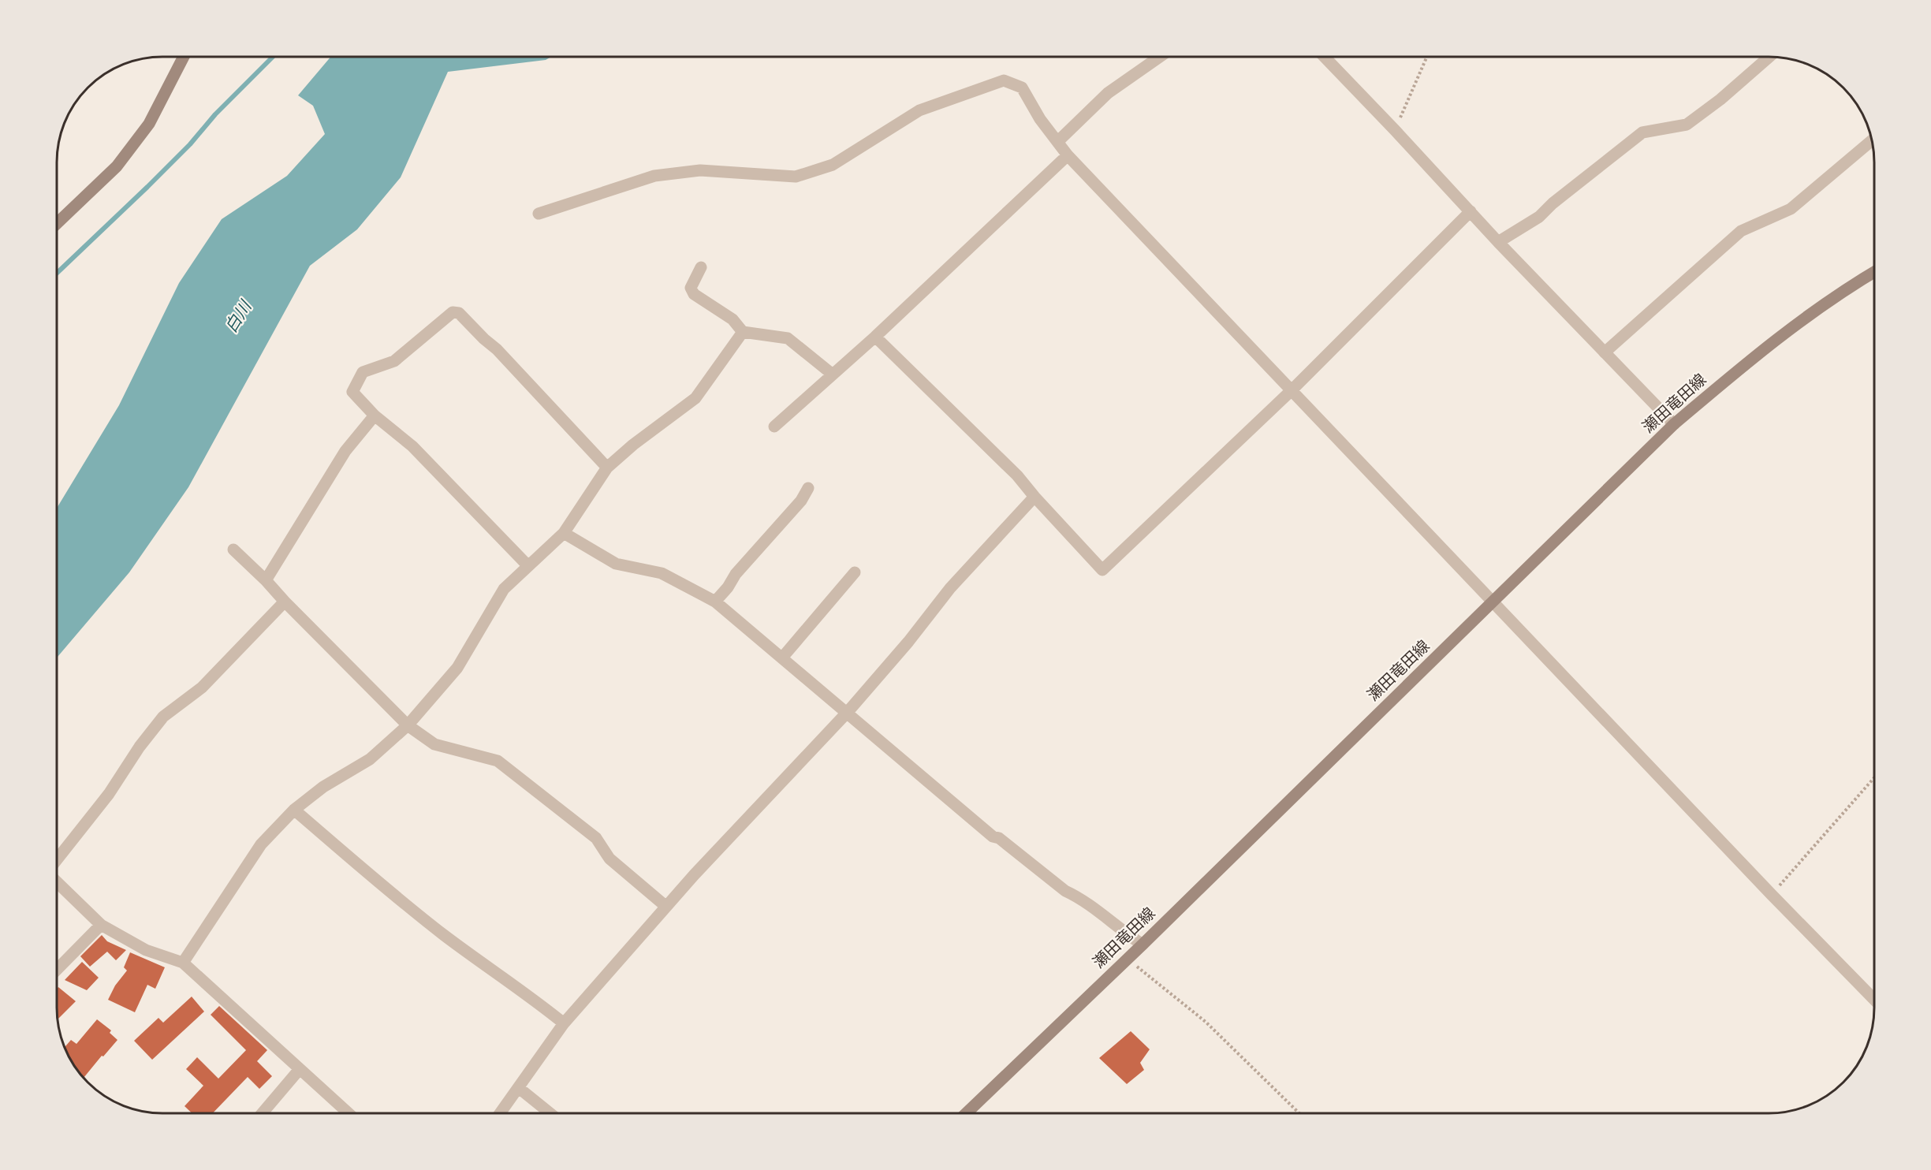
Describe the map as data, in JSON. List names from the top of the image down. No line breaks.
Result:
{"streets":{"main road":["瀬田竜田線"]},"water":["白川"]}
